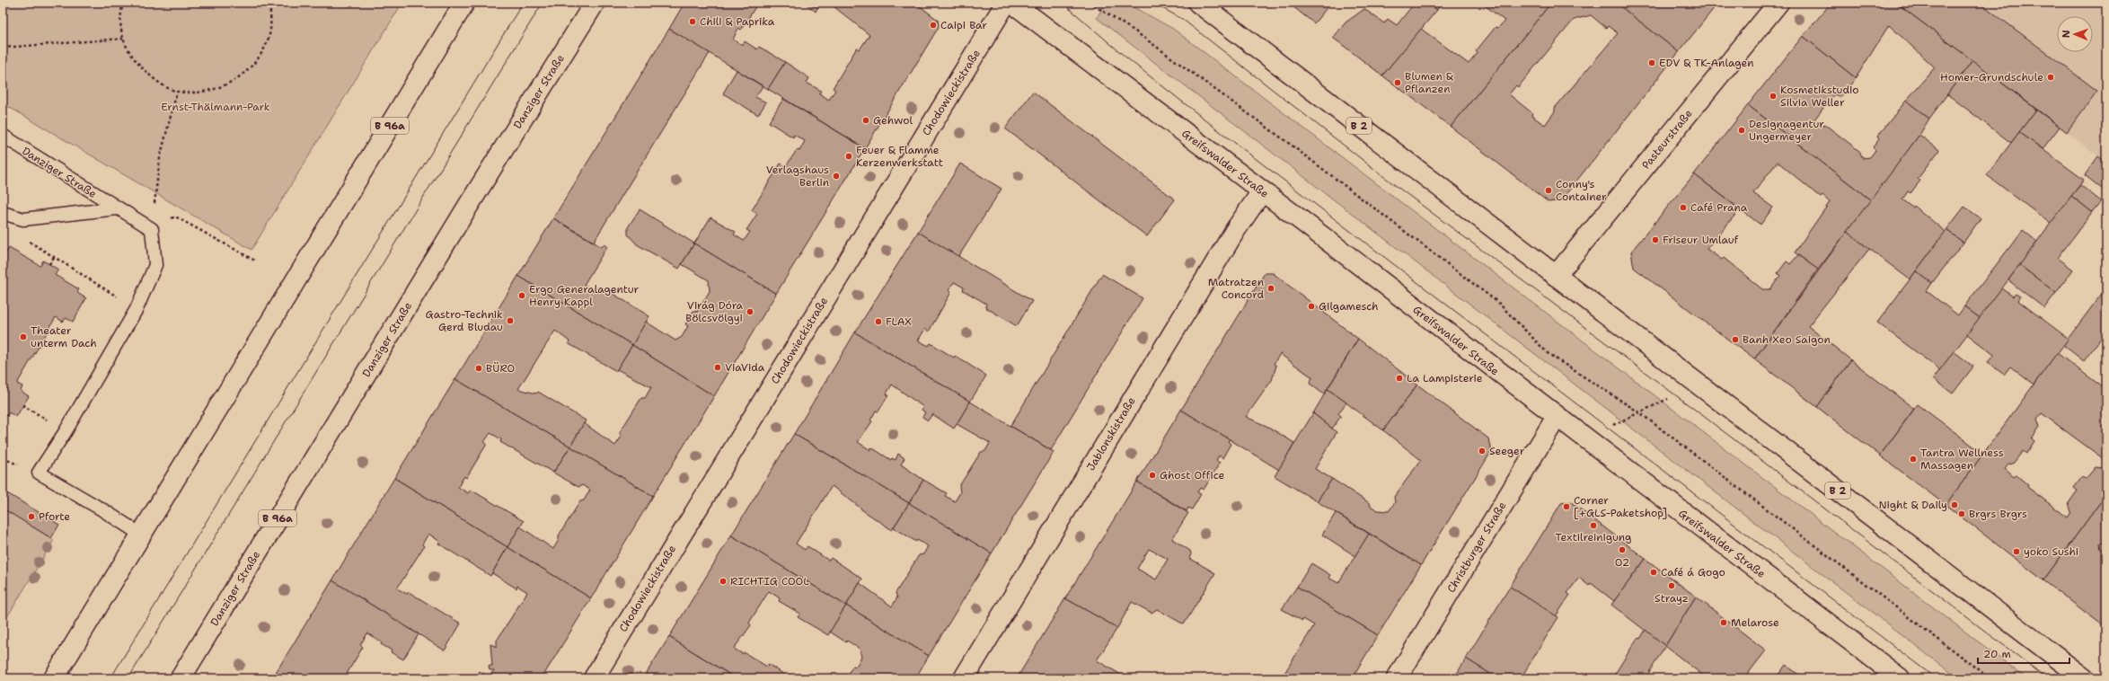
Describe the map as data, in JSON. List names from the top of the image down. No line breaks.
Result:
{"streets":{"main road":["Danziger Straße","Chodowieckistraße","B 96a","B 2","Pasteurstraße","Greifswalder Straße","Jablonskistraße","Christburger Straße"]},"crossings":[["B 2","Pasteurstraße"],["Greifswalder Straße","Jablonskistraße"],["Greifswalder Straße","Christburger Straße"]],"parks":["Ernst-Thälmann-Park"],"places":["Chili & Paprika","Caipi Bar","EDV & TK-Anlagen","Homer-Grundschule","Blumen & Pflanzen","Kosmetikstudio Silvia Weller","Gehwol","Designagentur Ungermeyer","Feuer & Flamme Kerzenwerkstatt","Verlagshaus Berlin","Conny's Container","Café Prana","Friseur Umlauf","Matratzen Concord","Ergo Generalagentur Henry Kappl","Gilgamesch","Virág Dóra Bölcsvölgyi","Gastro-Technik Gerd Bludau","FLAX","Theater unterm Dach","Banh Xeo Saigon","ViaVida","BÜRO","La Lampisterie","Seeger","Tantra Wellness Massagen","Ghost Office","Night & Daily","Corner [+GLS-Paketshop]","Brgrs Brgrs","Pforte","Textilreinigung","O2","yoko Sushi","Café á Gogo","RICHTIG COOL","Strayz","Melarose"],"scale_bar":"20 m","north":"left"}
